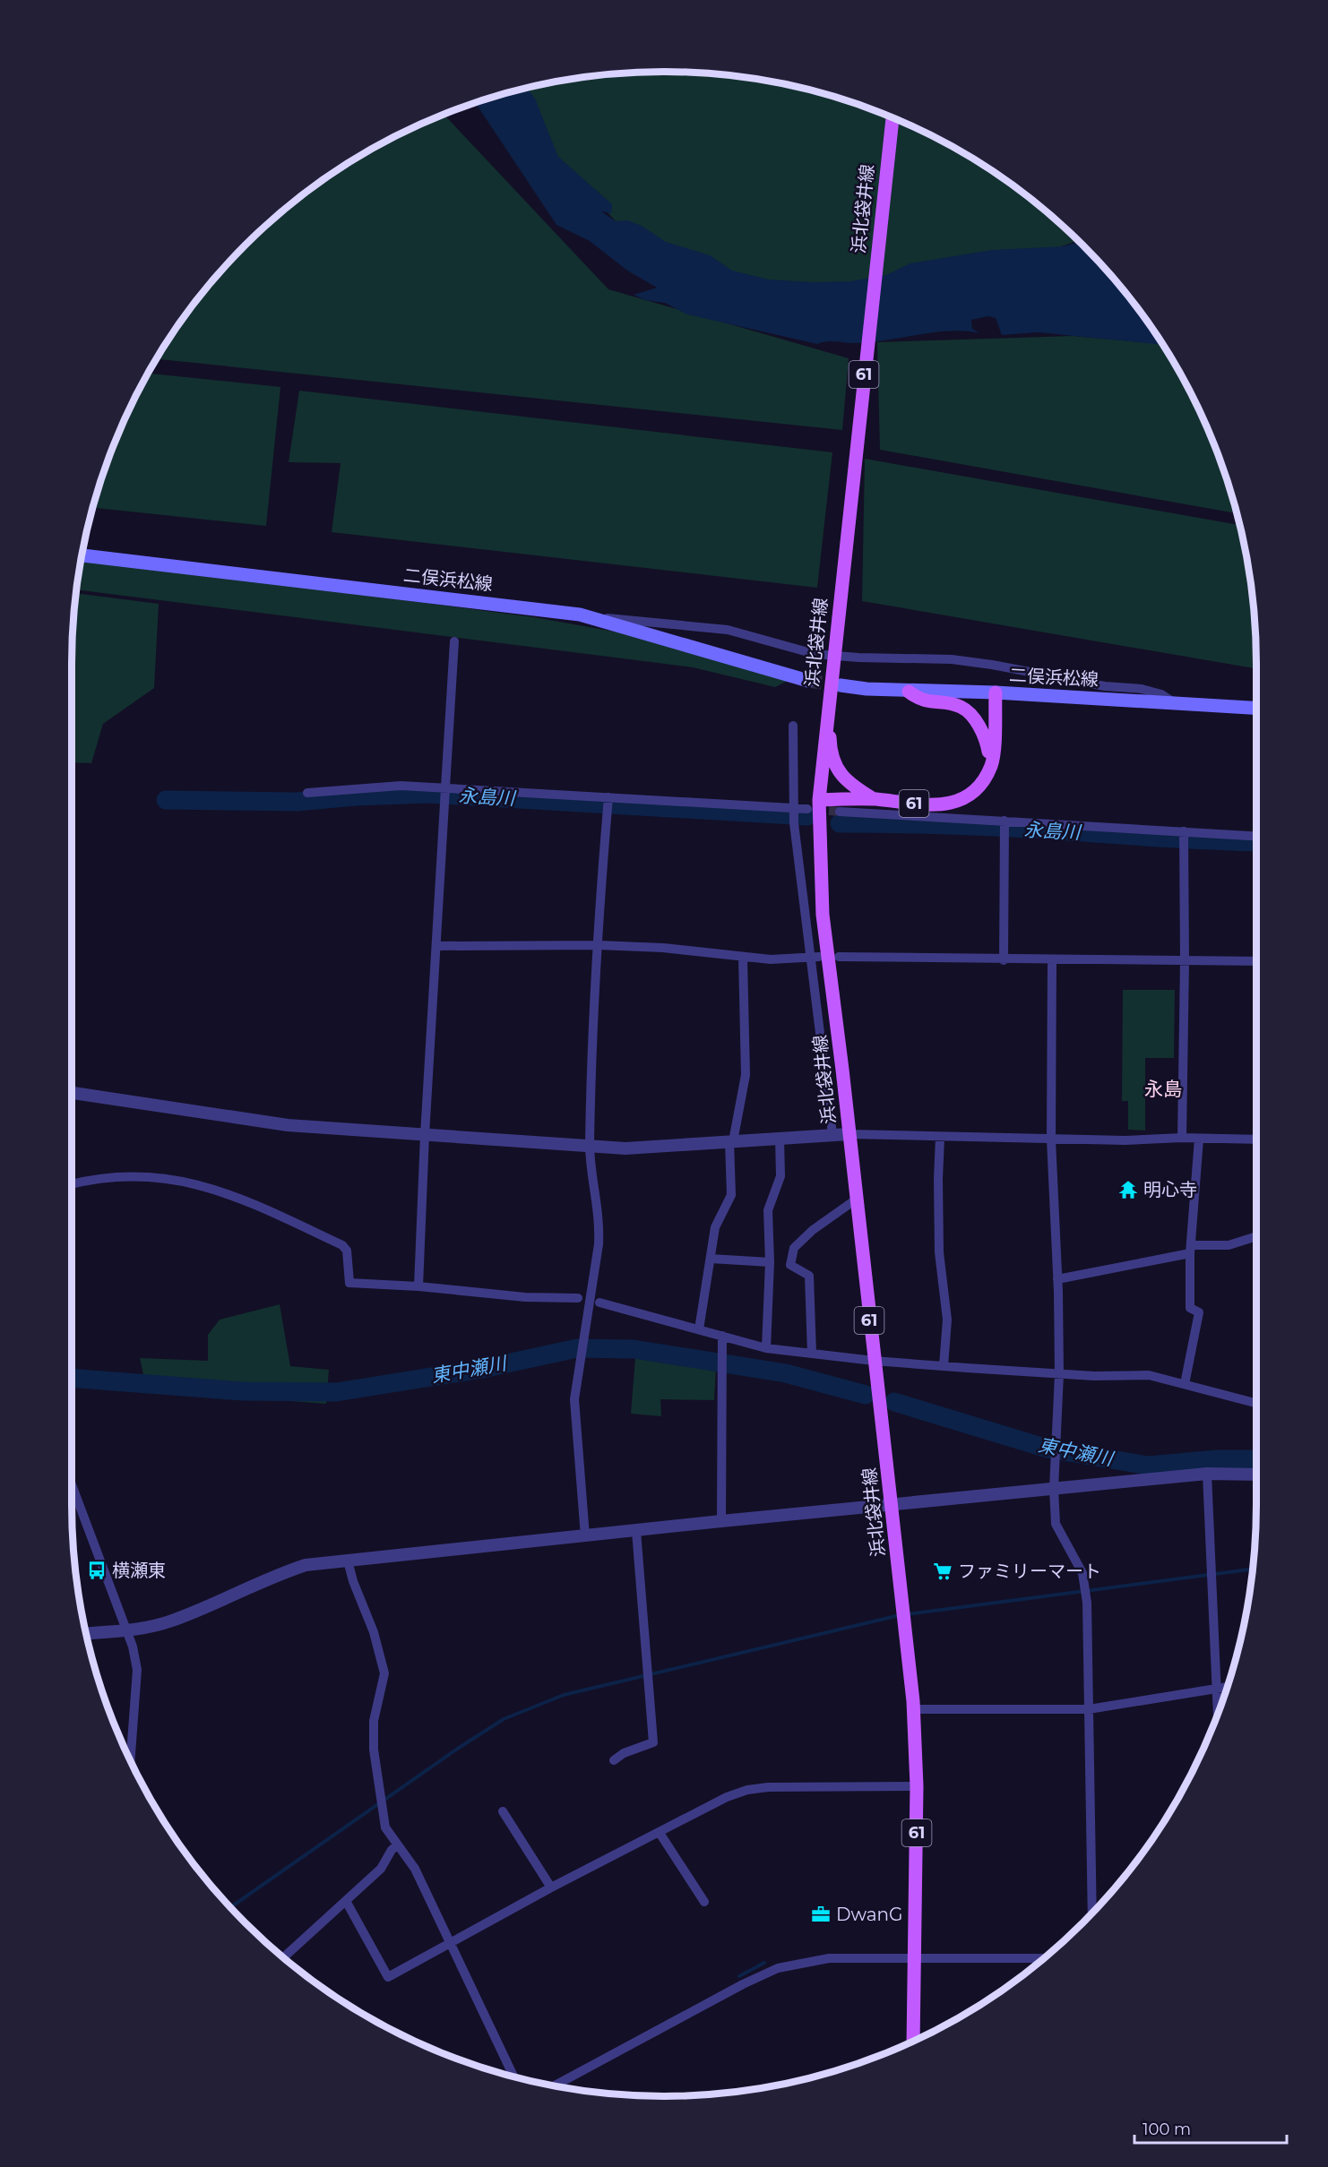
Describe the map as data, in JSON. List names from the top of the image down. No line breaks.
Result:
{"streets":{"main road":["浜北袋井線","61","二俣浜松線"]},"crossings":[["浜北袋井線","61"],["61","二俣浜松線"]],"districts":["永島"],"water":["永島川","東中瀬川"],"places":{"temple":["明心寺"],"bus stop":["横瀬東"],"supermarket":["ファミリーマート"],"office":["DwanG"]},"scale_bar":"100 m"}
